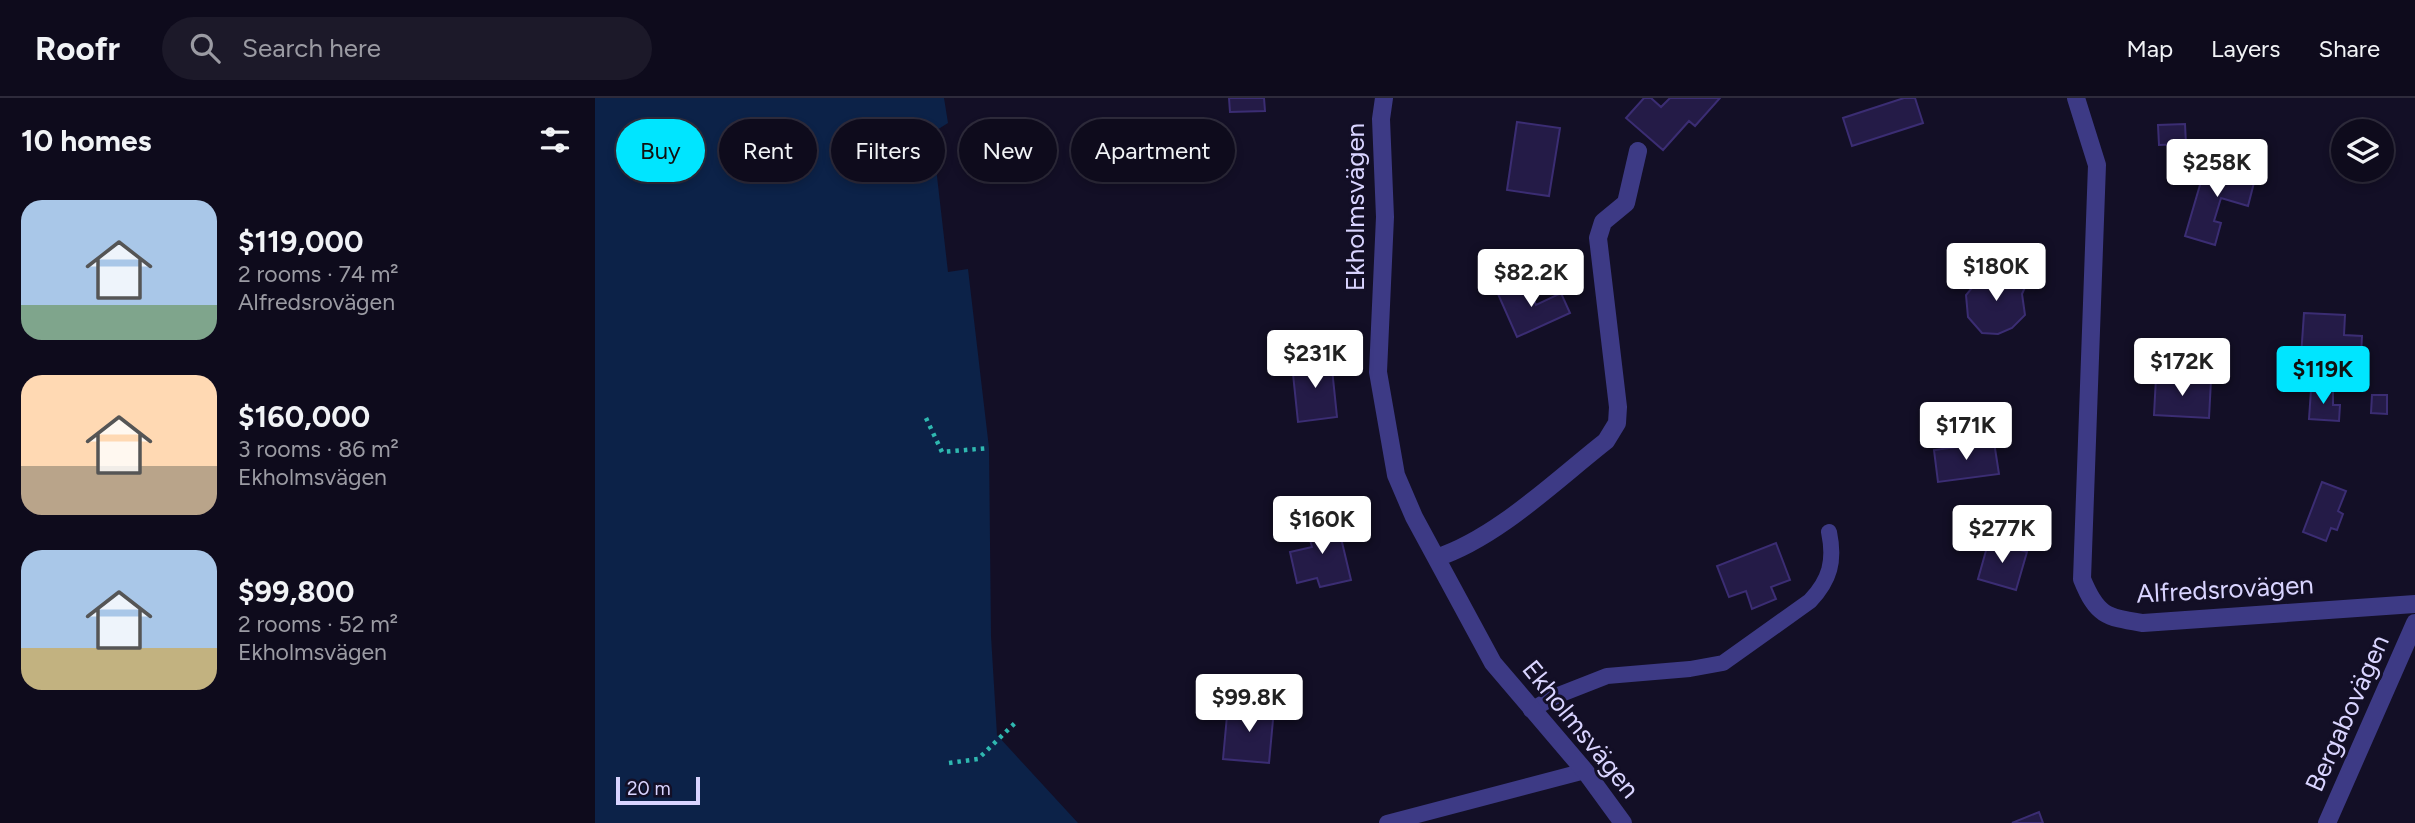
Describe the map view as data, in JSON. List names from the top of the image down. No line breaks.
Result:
{"streets":{"street":["Ekholmsvägen","Alfredsrovägen","Bergabovägen"]},"scale_bar":"20 m","page":{"header":"Roofr","search":"Search here","nav":["Map","Layers","Share"],"heading":"10 homes","chip":["Buy","Rent","Filters","New","Apartment"],"price":["$258K","$180K","$82.2K","$231K","$172K","$119K","$171K","$160K","$277K","$99.8K"],"list":[{"name":"$119,000","note":"2 rooms · 74 m² · Alfredsrovägen"},{"name":"$160,000","note":"3 rooms · 86 m² · Ekholmsvägen"},{"name":"$99,800","note":"2 rooms · 52 m² · Ekholmsvägen"}],"scale":"20 m"}}
